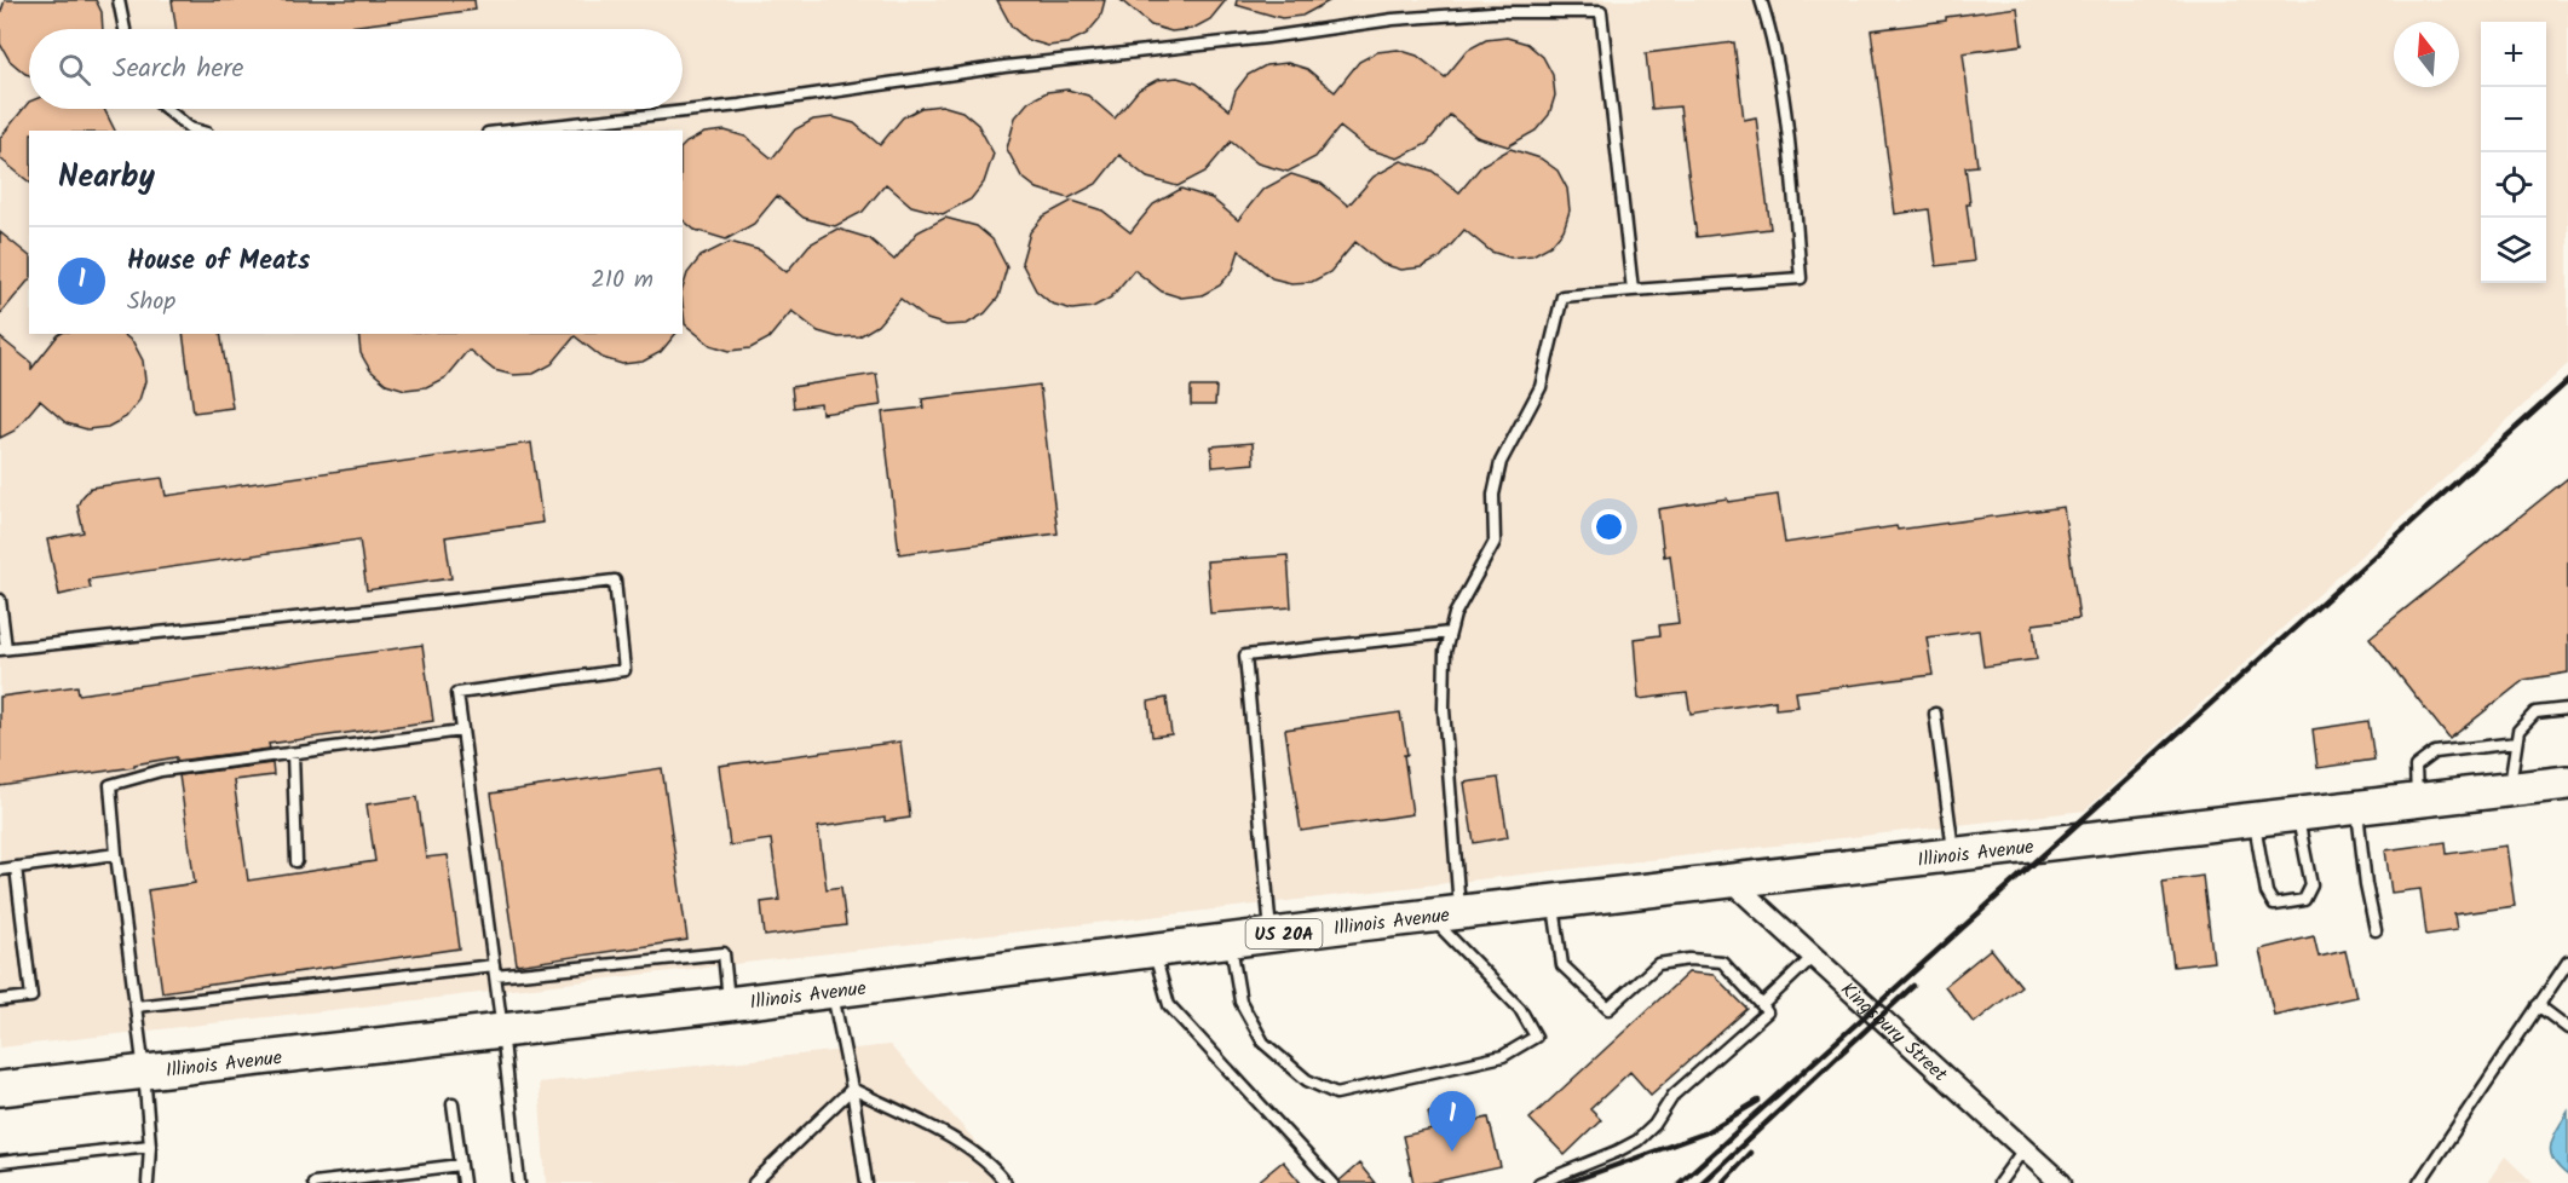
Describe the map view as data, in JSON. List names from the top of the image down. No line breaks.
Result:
{"streets":{"main road":["Illinois Avenue","US 20A"],"street":["Kingsbury Street"]},"crossings":[["Illinois Avenue","Kingsbury Street"]],"north":"top","page":{"map_buttons":["+","−"],"search":"Search here","heading":"Nearby","list":[{"mark":"1","name":"House of Meats","note":"Shop","value":"210 m"}],"pins":"1"}}
